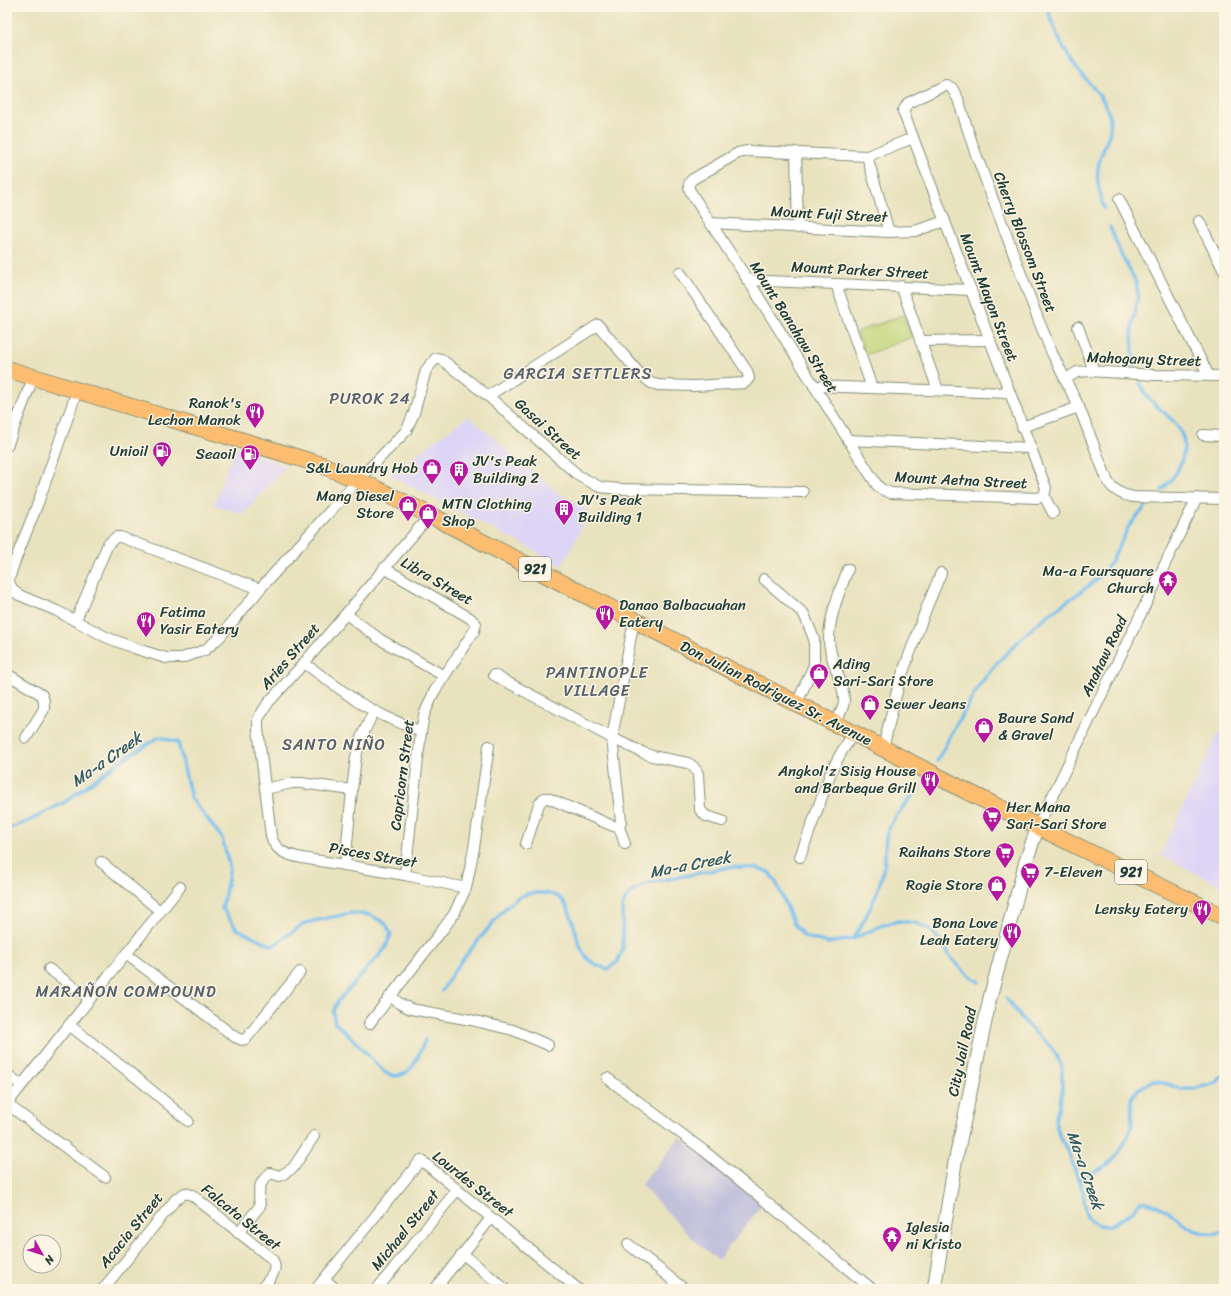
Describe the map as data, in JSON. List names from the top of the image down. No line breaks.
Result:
{"streets":{"main road":["921","Don Julian Rodriguez Sr. Avenue"],"street":["Mount Fuji Street","Cherry Blossom Street","Mount Parker Street","Mount Mayon Street","Mount Banahaw Street","Mahogany Street","Gasai Street","Mount Aetna Street","Libra Street","Aries Street","Anahaw Road","Capricorn Street","Pisces Street","City Jail Road","Lourdes Street","Falcata Street","Acacia Street","Michael Street"]},"crossings":[["Mount Fuji Street","Mount Mayon Street"],["Mount Fuji Street","Mount Banahaw Street"],["Cherry Blossom Street","Mount Mayon Street"],["Cherry Blossom Street","Mahogany Street"],["Cherry Blossom Street","Anahaw Road"],["Mount Parker Street","Mount Mayon Street"],["Mount Parker Street","Mount Banahaw Street"],["Mount Mayon Street","Mount Aetna Street"],["Mount Banahaw Street","Mount Aetna Street"],["Gasai Street","Don Julian Rodriguez Sr. Avenue"],["Libra Street","Aries Street"],["Libra Street","Capricorn Street"],["Aries Street","Don Julian Rodriguez Sr. Avenue"],["Aries Street","Pisces Street"],["Anahaw Road","Don Julian Rodriguez Sr. Avenue"],["Anahaw Road","City Jail Road"],["Don Julian Rodriguez Sr. Avenue","City Jail Road"],["Capricorn Street","Pisces Street"],["Lourdes Street","Michael Street"],["Falcata Street","Acacia Street"]],"districts":["GARCIA SETTLERS","PUROK 24","PANTINOPLE VILLAGE","SANTO NIÑO","MARAÑON COMPOUND"],"water":["Ma-a Creek"],"places":{"restaurant":["Ranok's Lechon Manok","Danao Balbacuahan Eatery","Fatima Yasir Eatery","Angkol'z Sisig House and Barbeque Grill","Lensky Eatery","Bona Love Leah Eatery"],"fuel station":["Unioil","Seaoil"],"shop":["S&L Laundry Hob","Mang Diesel Store","MTN Clothing Shop","Ading Sari-Sari Store","Sewer Jeans","Baure Sand & Gravel","Rogie Store"],"building":["JV's Peak Building 2","JV's Peak Building 1"],"temple":["Ma-a Foursquare Church","Iglesia ni Kristo"],"supermarket":["Her Mana Sari-Sari Store","Raihans Store","7-Eleven"]},"north":"bottom right"}
